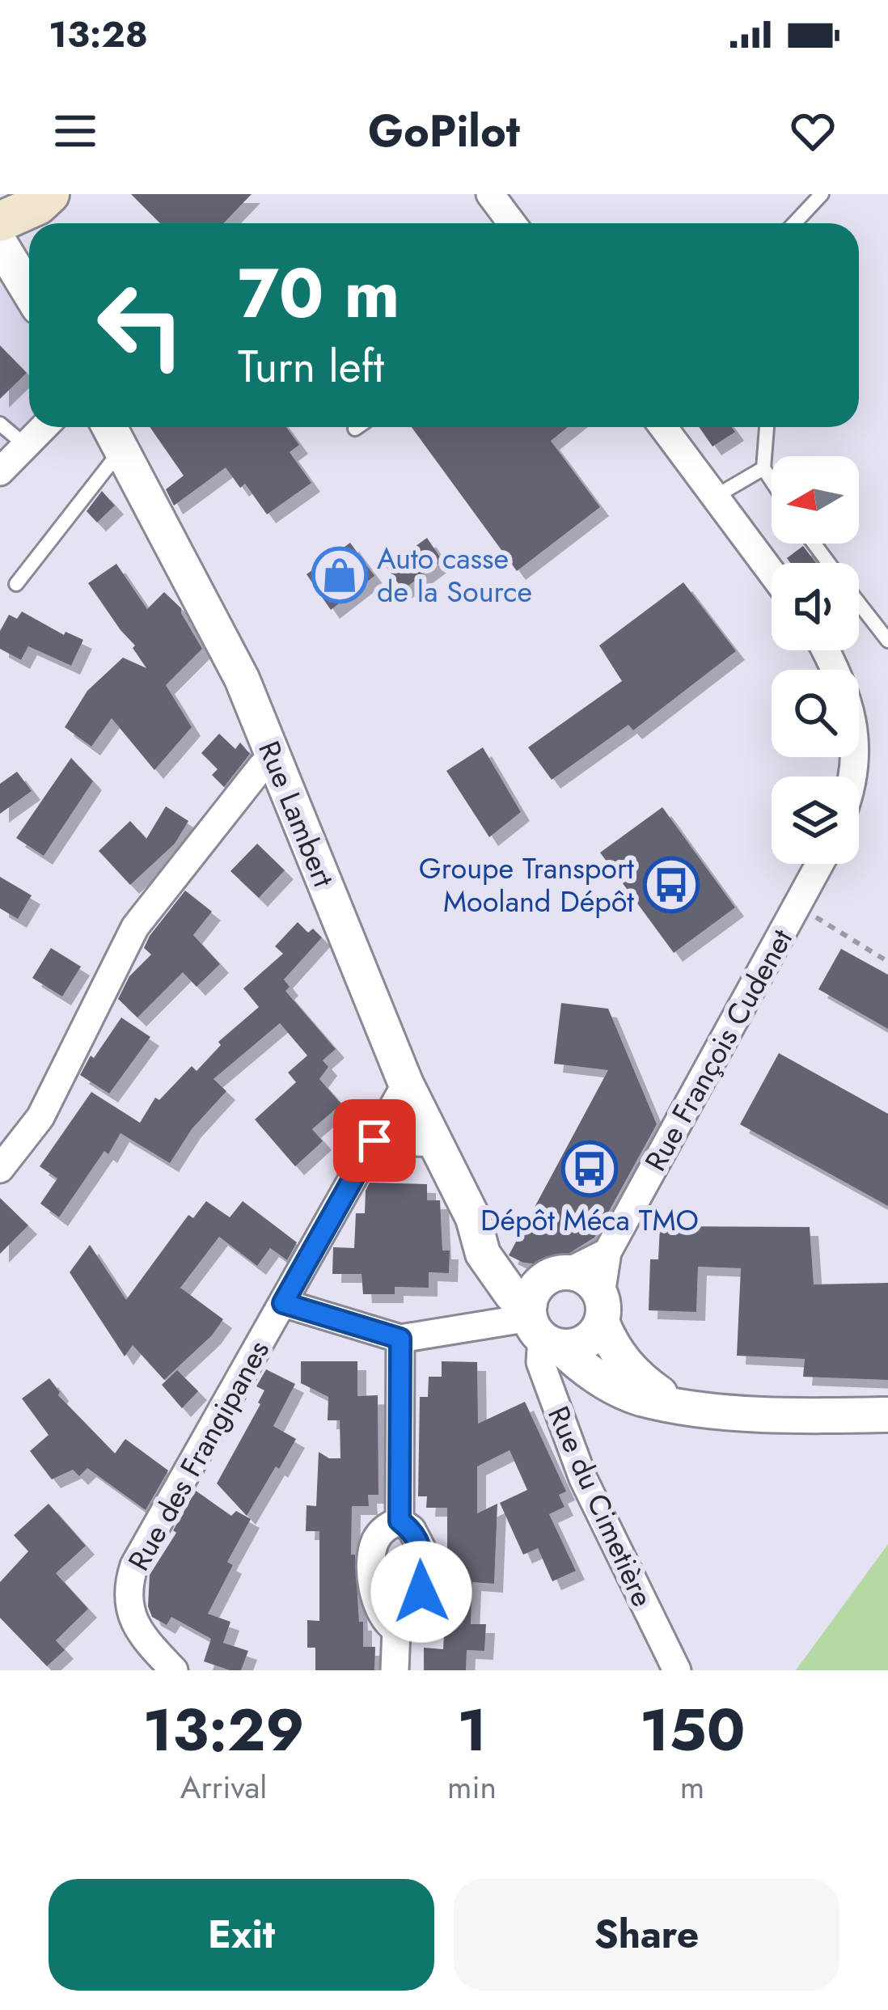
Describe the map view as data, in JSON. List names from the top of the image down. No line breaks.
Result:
{"streets":{"street":["Rue Lambert","Rue François Cudenet","Rue des Frangipanes","Rue du Cimetière"]},"crossings":[["Rue Lambert","Rue François Cudenet"],["Rue Lambert","Rue des Frangipanes"],["Rue Lambert","Rue du Cimetière"]],"places":{"shop":["Auto casse de la Source"],"bus stop":["Groupe Transport Mooland Dépôt","Dépôt Méca TMO"]},"north":"left","page":{"status":"13:28","header":"GoPilot","turn":["70 m","Turn left"],"eta":["13:29","Arrival","1","min","150","m"],"buttons":["Exit","Share"]}}
